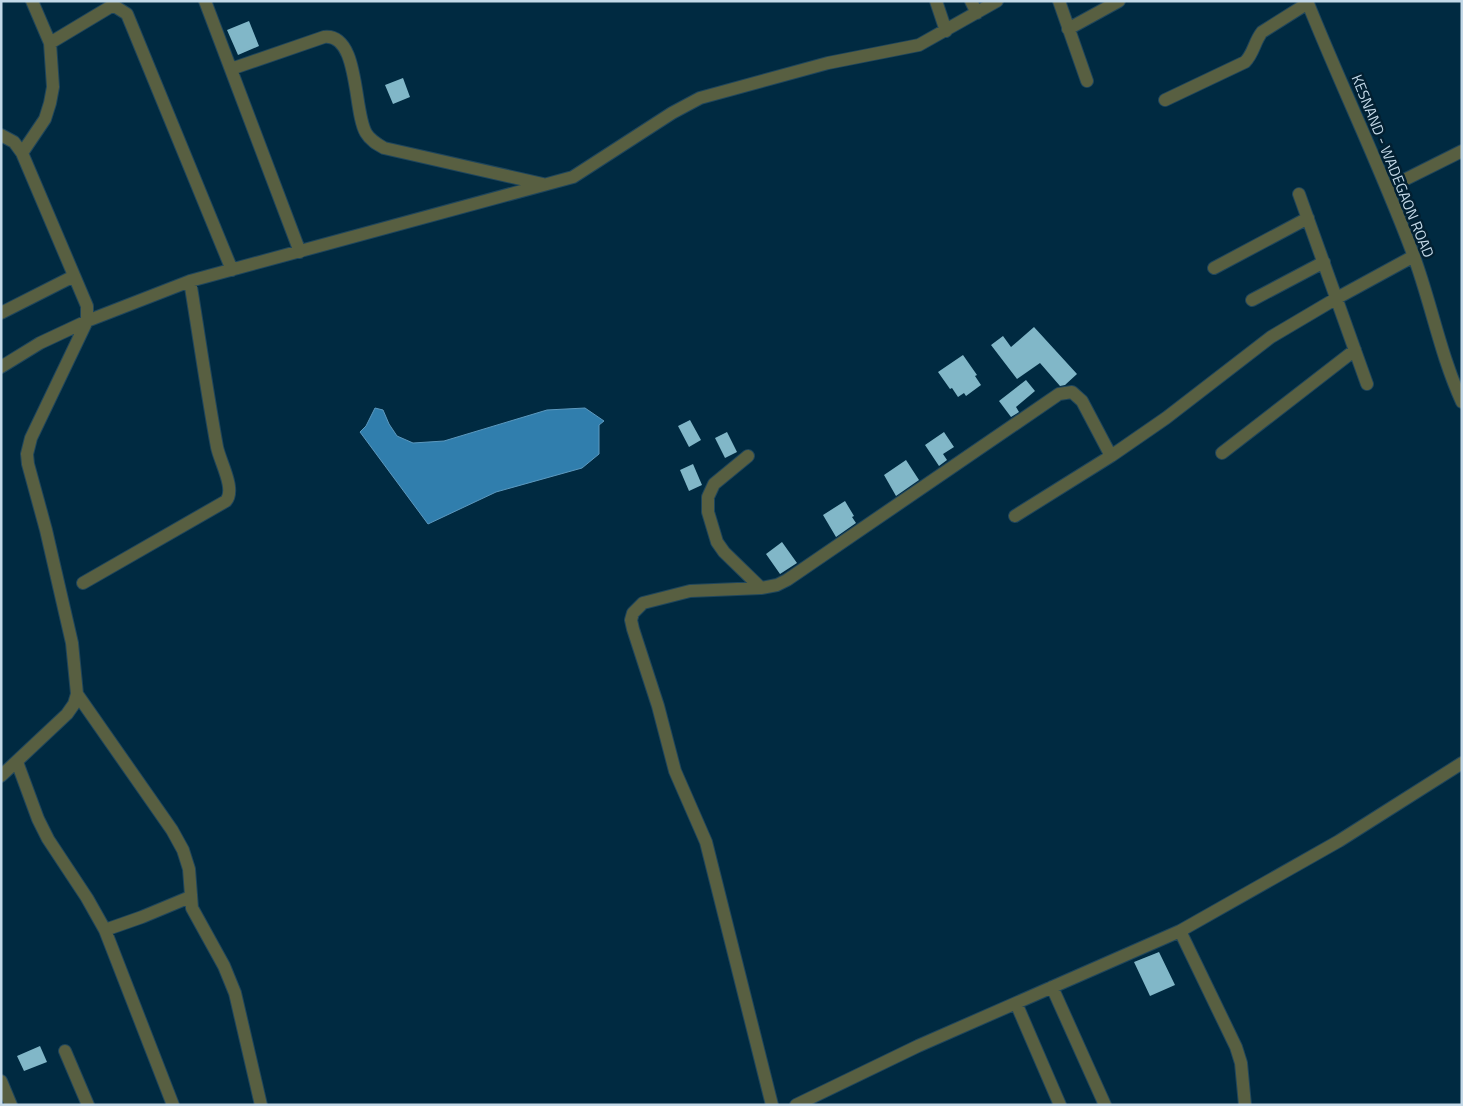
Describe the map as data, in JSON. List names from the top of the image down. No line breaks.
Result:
{"streets":{"street":["KESNAND - WADEGAON ROAD"]}}
